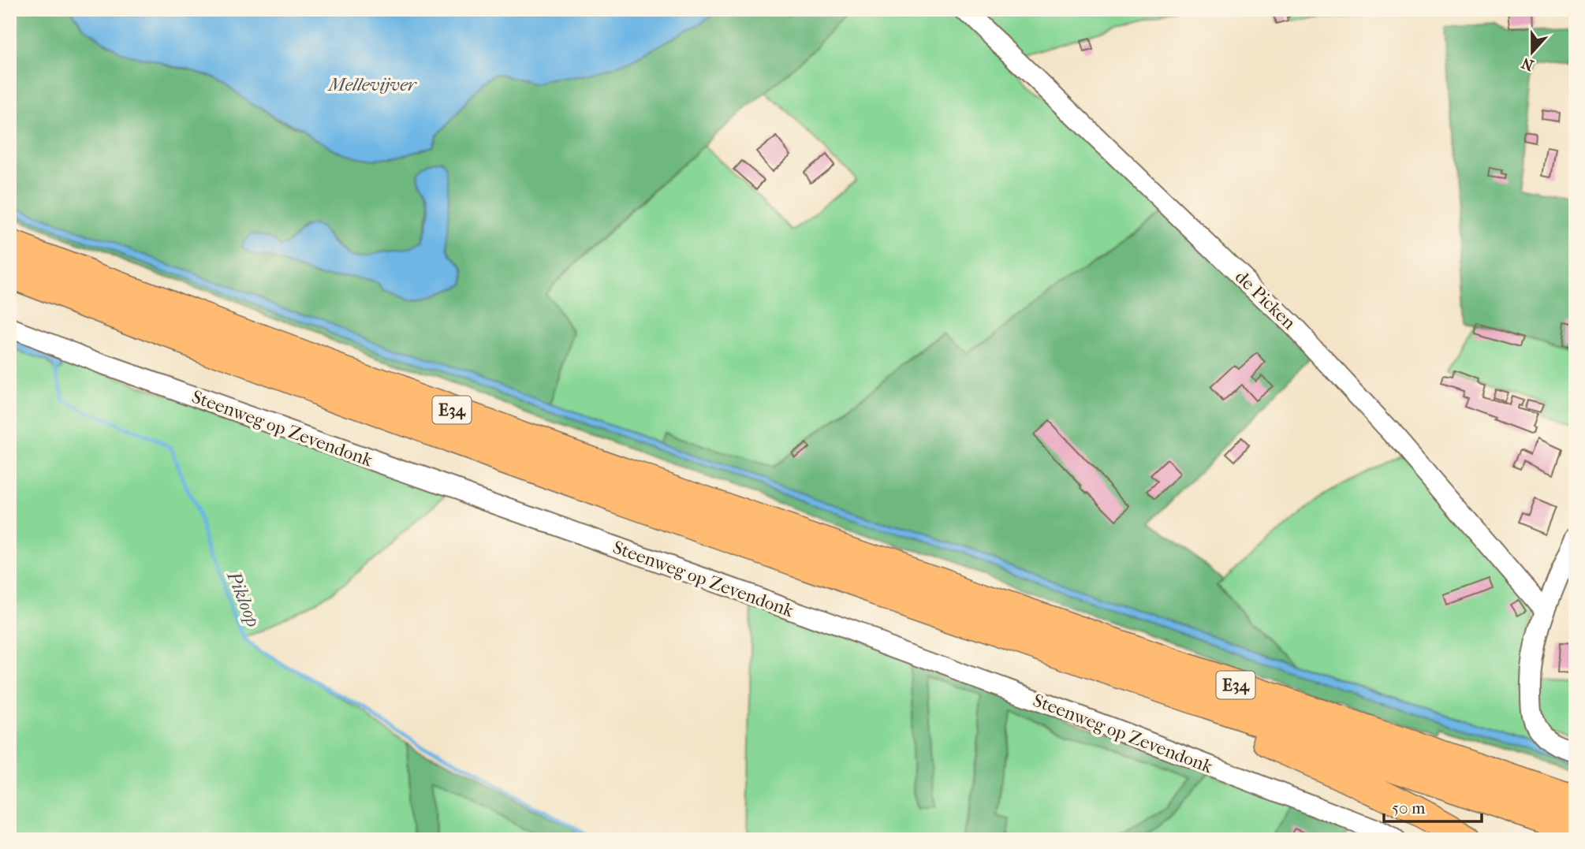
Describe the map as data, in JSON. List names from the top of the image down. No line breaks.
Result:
{"streets":{"highway":["E34"],"street":["de Picken","Steenweg op Zevendonk"]},"water":["Mellevijver","Pikloop"],"scale_bar":"50 m","north":"bottom"}
